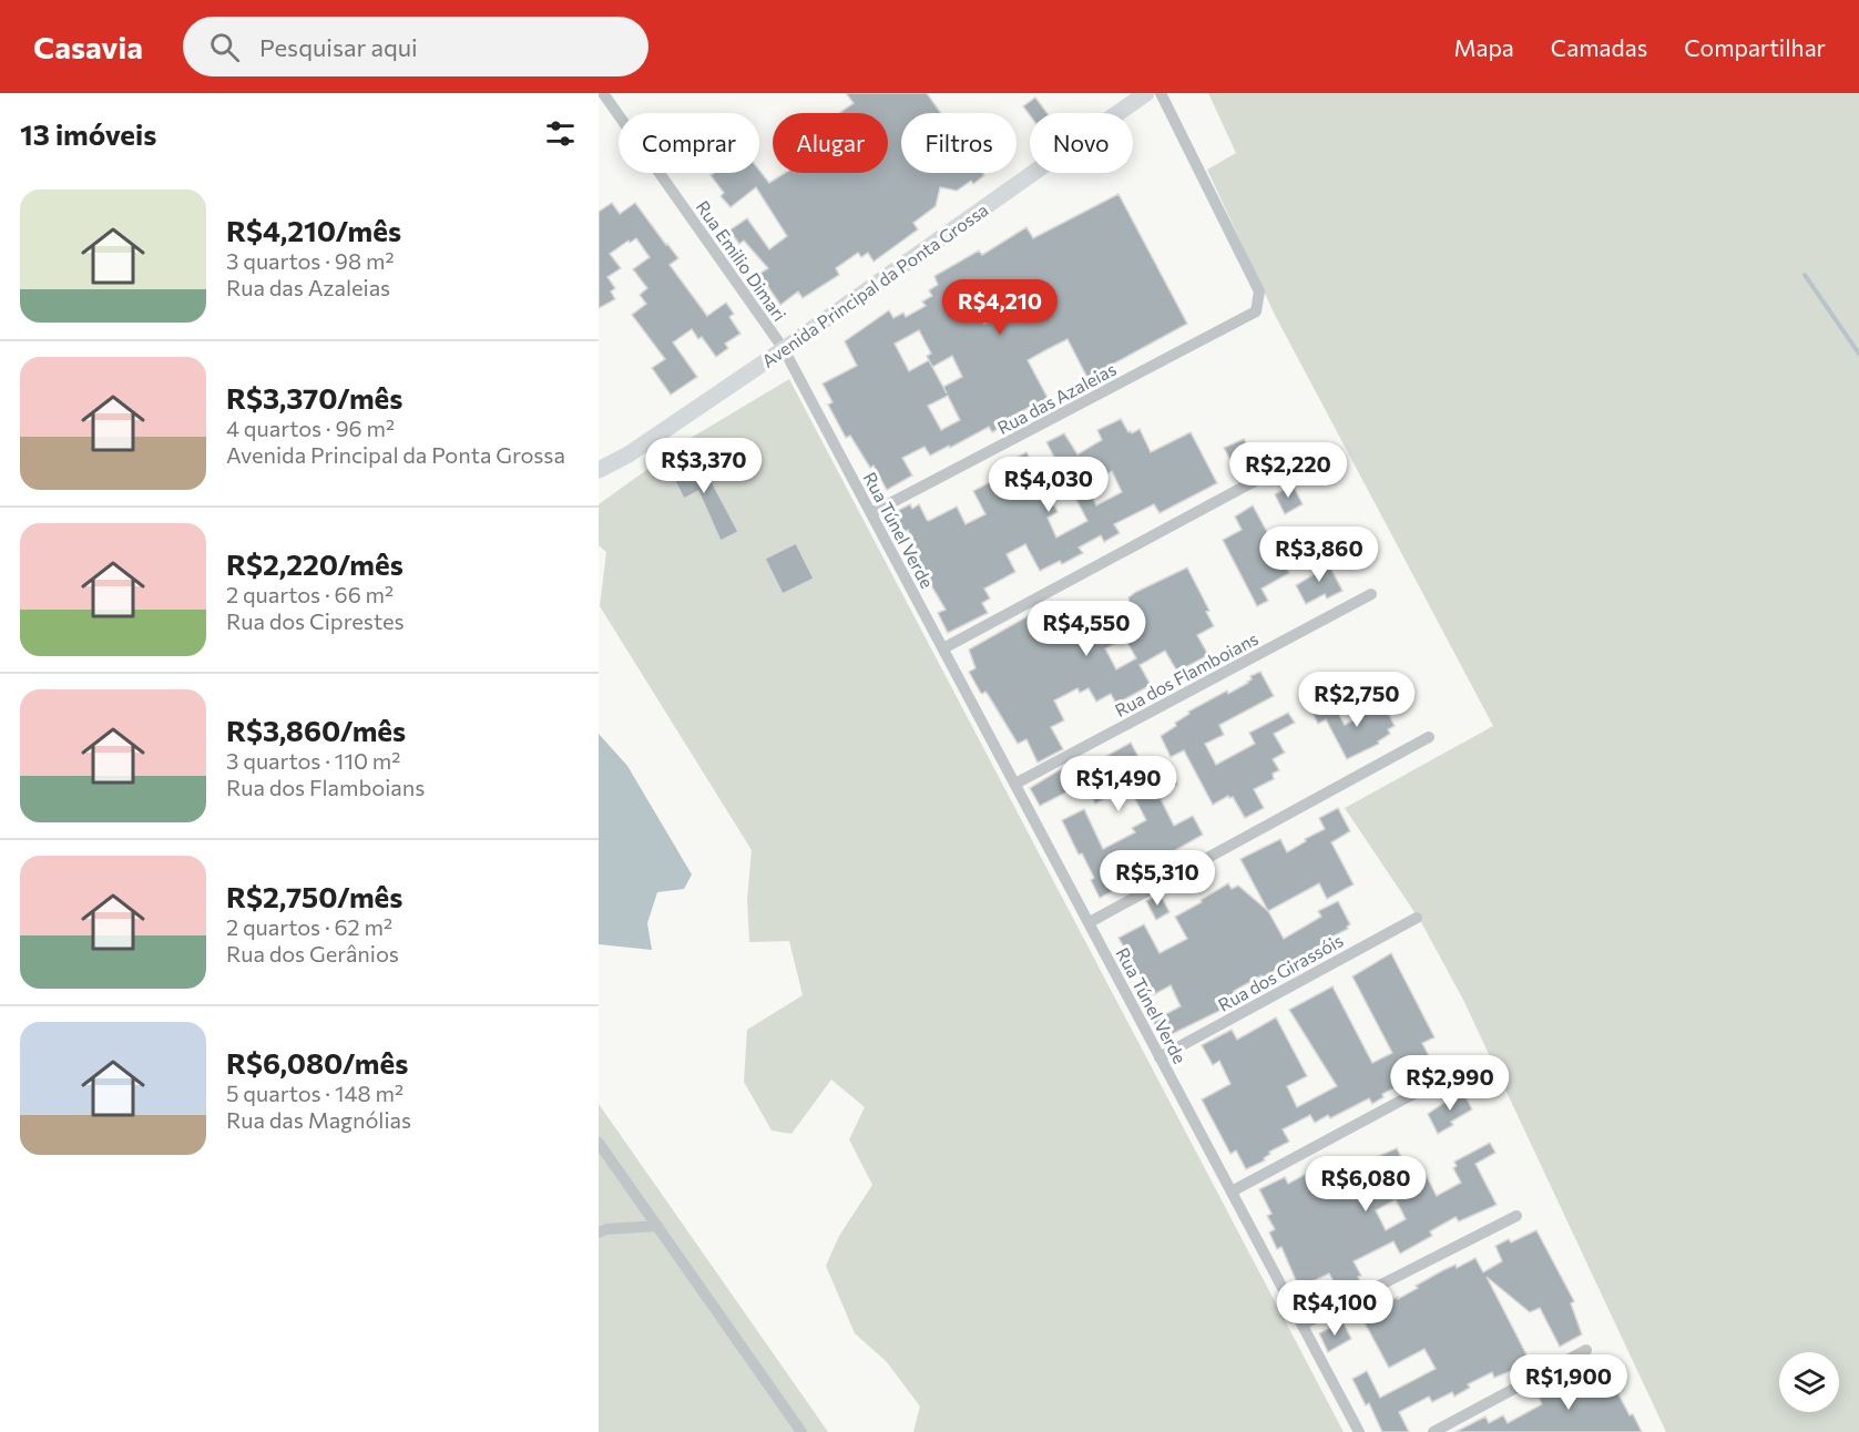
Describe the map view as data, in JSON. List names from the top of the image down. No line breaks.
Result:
{"streets":{"main road":["Avenida Principal da Ponta Grossa"],"street":["Rua Emilio Dimari","Rua das Azaleias","Rua Túnel Verde","Rua dos Flamboians","Rua dos Girassóis"]},"crossings":[["Rua Emilio Dimari","Avenida Principal da Ponta Grossa"],["Rua Emilio Dimari","Rua Túnel Verde"],["Avenida Principal da Ponta Grossa","Rua Túnel Verde"],["Rua das Azaleias","Rua Túnel Verde"],["Rua Túnel Verde","Rua dos Flamboians"],["Rua Túnel Verde","Rua dos Girassóis"]],"page":{"header":"Casavia","search":"Pesquisar aqui","nav":["Mapa","Camadas","Compartilhar"],"heading":"13 imóveis","chip":["Comprar","Alugar","Filtros","Novo"],"list":[{"name":"R$4,210/mês","note":"3 quartos · 98 m² · Rua das Azaleias"},{"name":"R$3,370/mês","note":"4 quartos · 96 m² · Avenida Principal da Ponta Grossa"},{"name":"R$2,220/mês","note":"2 quartos · 66 m² · Rua dos Ciprestes"},{"name":"R$3,860/mês","note":"3 quartos · 110 m² · Rua dos Flamboians"},{"name":"R$2,750/mês","note":"2 quartos · 62 m² · Rua dos Gerânios"},{"name":"R$6,080/mês","note":"5 quartos · 148 m² · Rua das Magnólias"}],"price":["R$4,210","R$3,370","R$2,220","R$4,030","R$3,860","R$4,550","R$2,750","R$1,490","R$5,310","R$2,990","R$6,080","R$4,100","R$1,900"]}}
